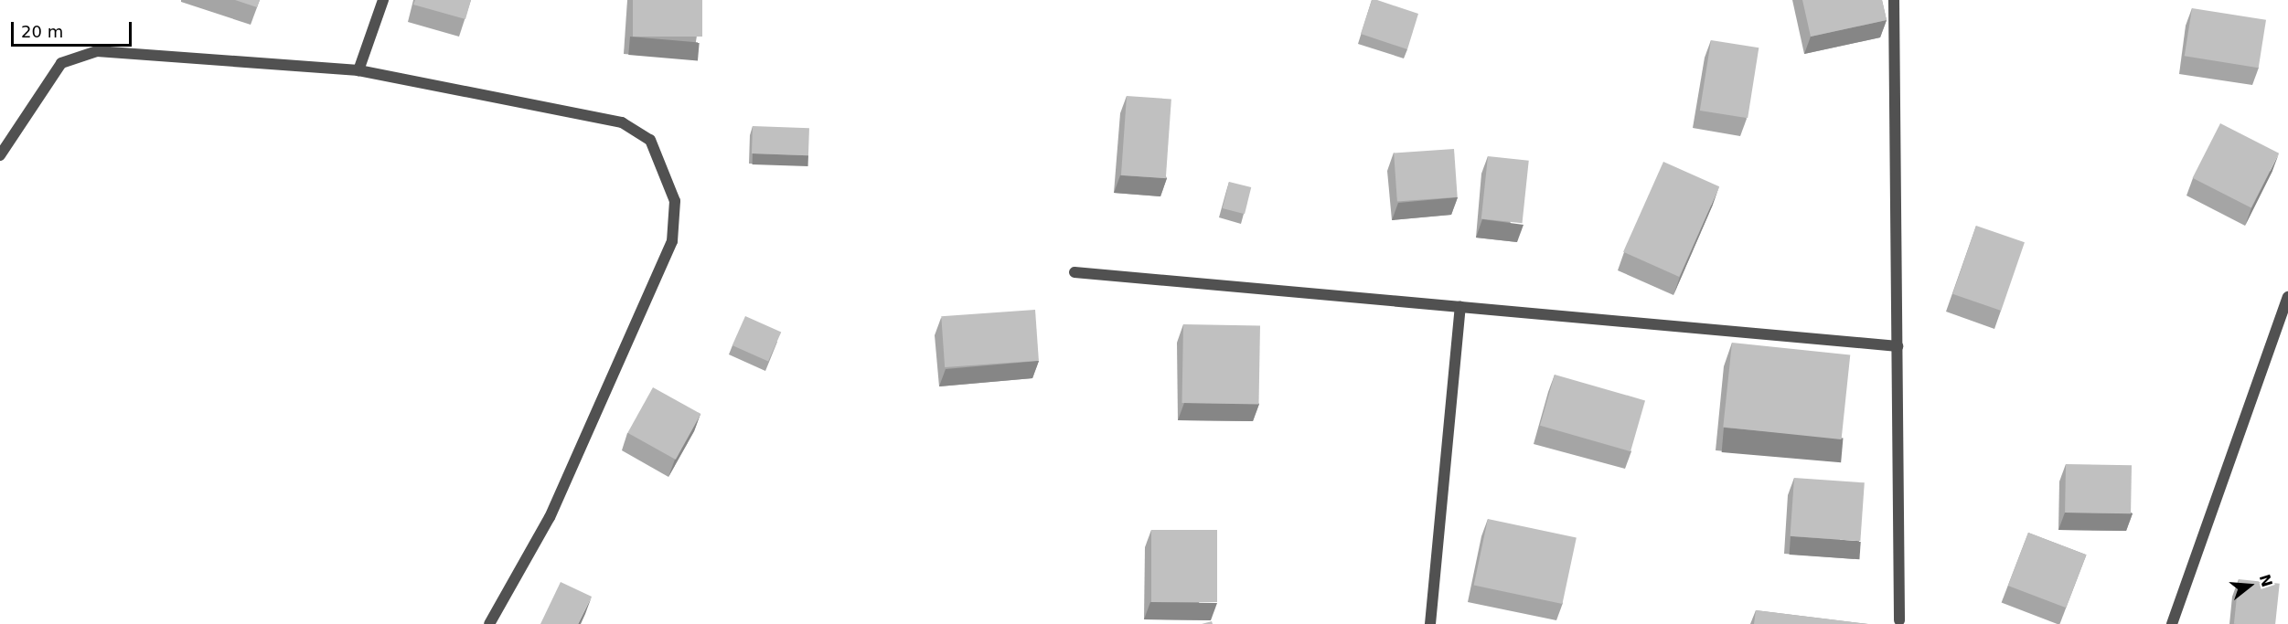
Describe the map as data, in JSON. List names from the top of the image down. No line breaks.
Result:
{"scale_bar":"20 m","north":"right"}
